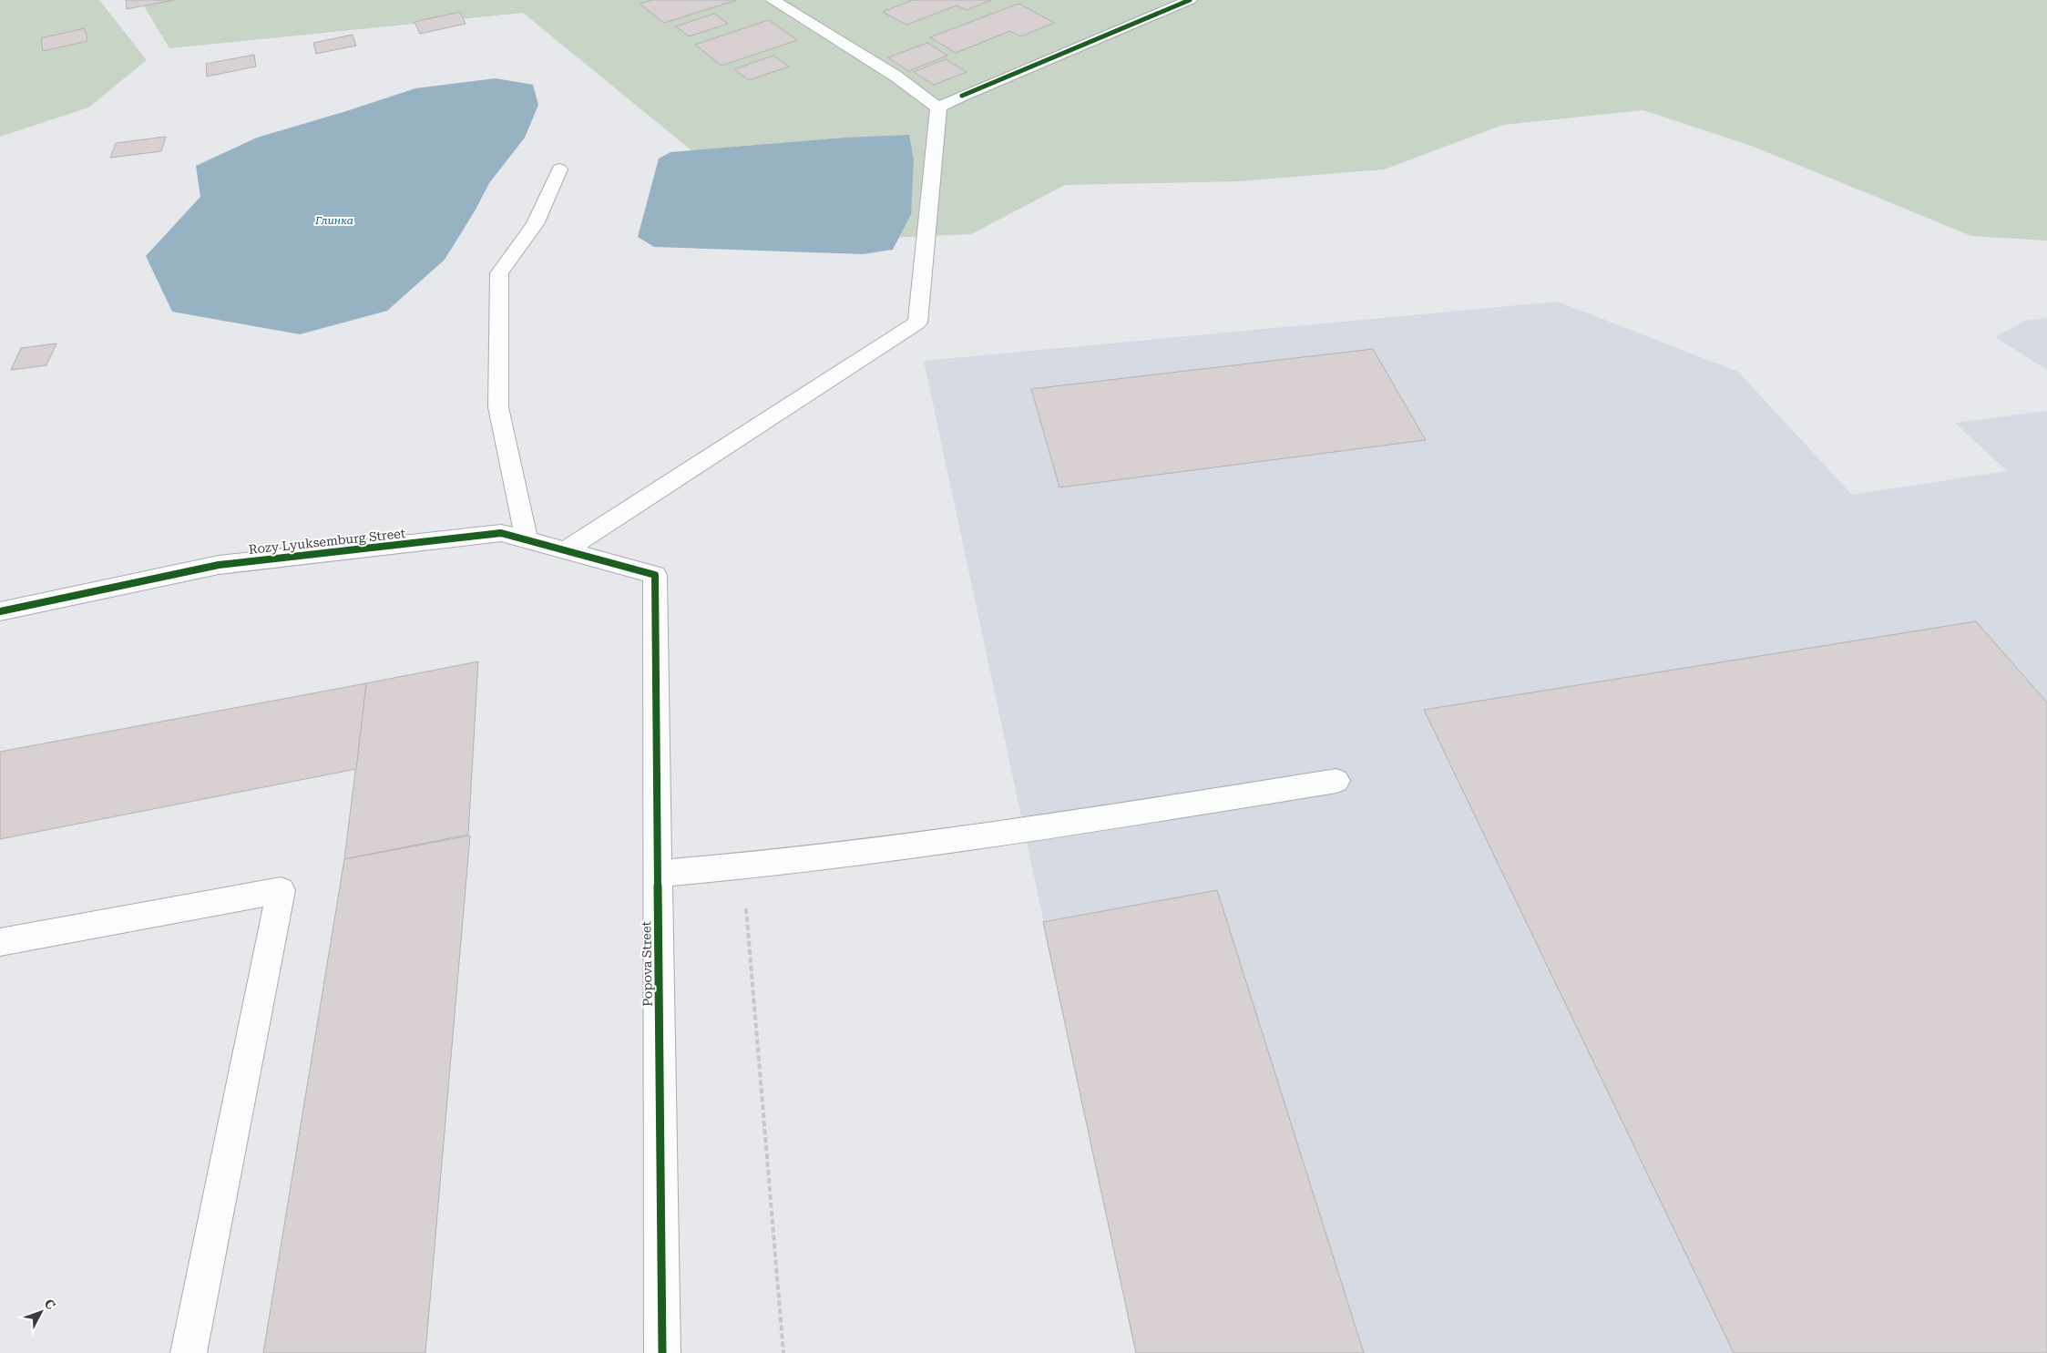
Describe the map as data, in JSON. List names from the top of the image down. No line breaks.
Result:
{"streets":{"street":["Rozy Lyuksemburg Street","Popova Street"]},"crossings":[["Rozy Lyuksemburg Street","Popova Street"]],"water":["Глинка"],"north":"top right"}
